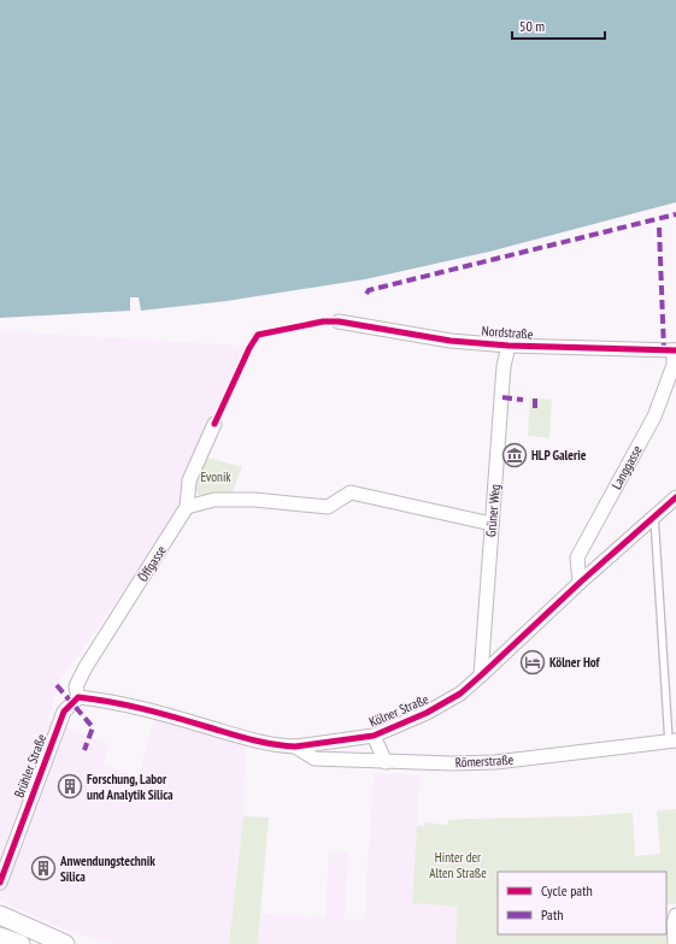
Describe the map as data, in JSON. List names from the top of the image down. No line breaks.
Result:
{"streets":{"street":["Nordstraße","Langgasse","Grüner Weg","Öffgasse","Kölner Straße","Römerstraße","Brühler Straße"]},"crossings":[["Nordstraße","Langgasse"],["Nordstraße","Grüner Weg"],["Langgasse","Kölner Straße"],["Grüner Weg","Kölner Straße"],["Öffgasse","Kölner Straße"],["Öffgasse","Brühler Straße"],["Kölner Straße","Römerstraße"],["Kölner Straße","Brühler Straße"]],"parks":["Evonik","Hinter der Alten Straße"],"places":{"museum":["HLP Galerie"],"hotel":["Kölner Hof"],"building":["Forschung, Labor und Analytik Silica","Anwendungstechnik Silica"]},"legend":["Cycle path","Path"],"scale_bar":"50 m"}
